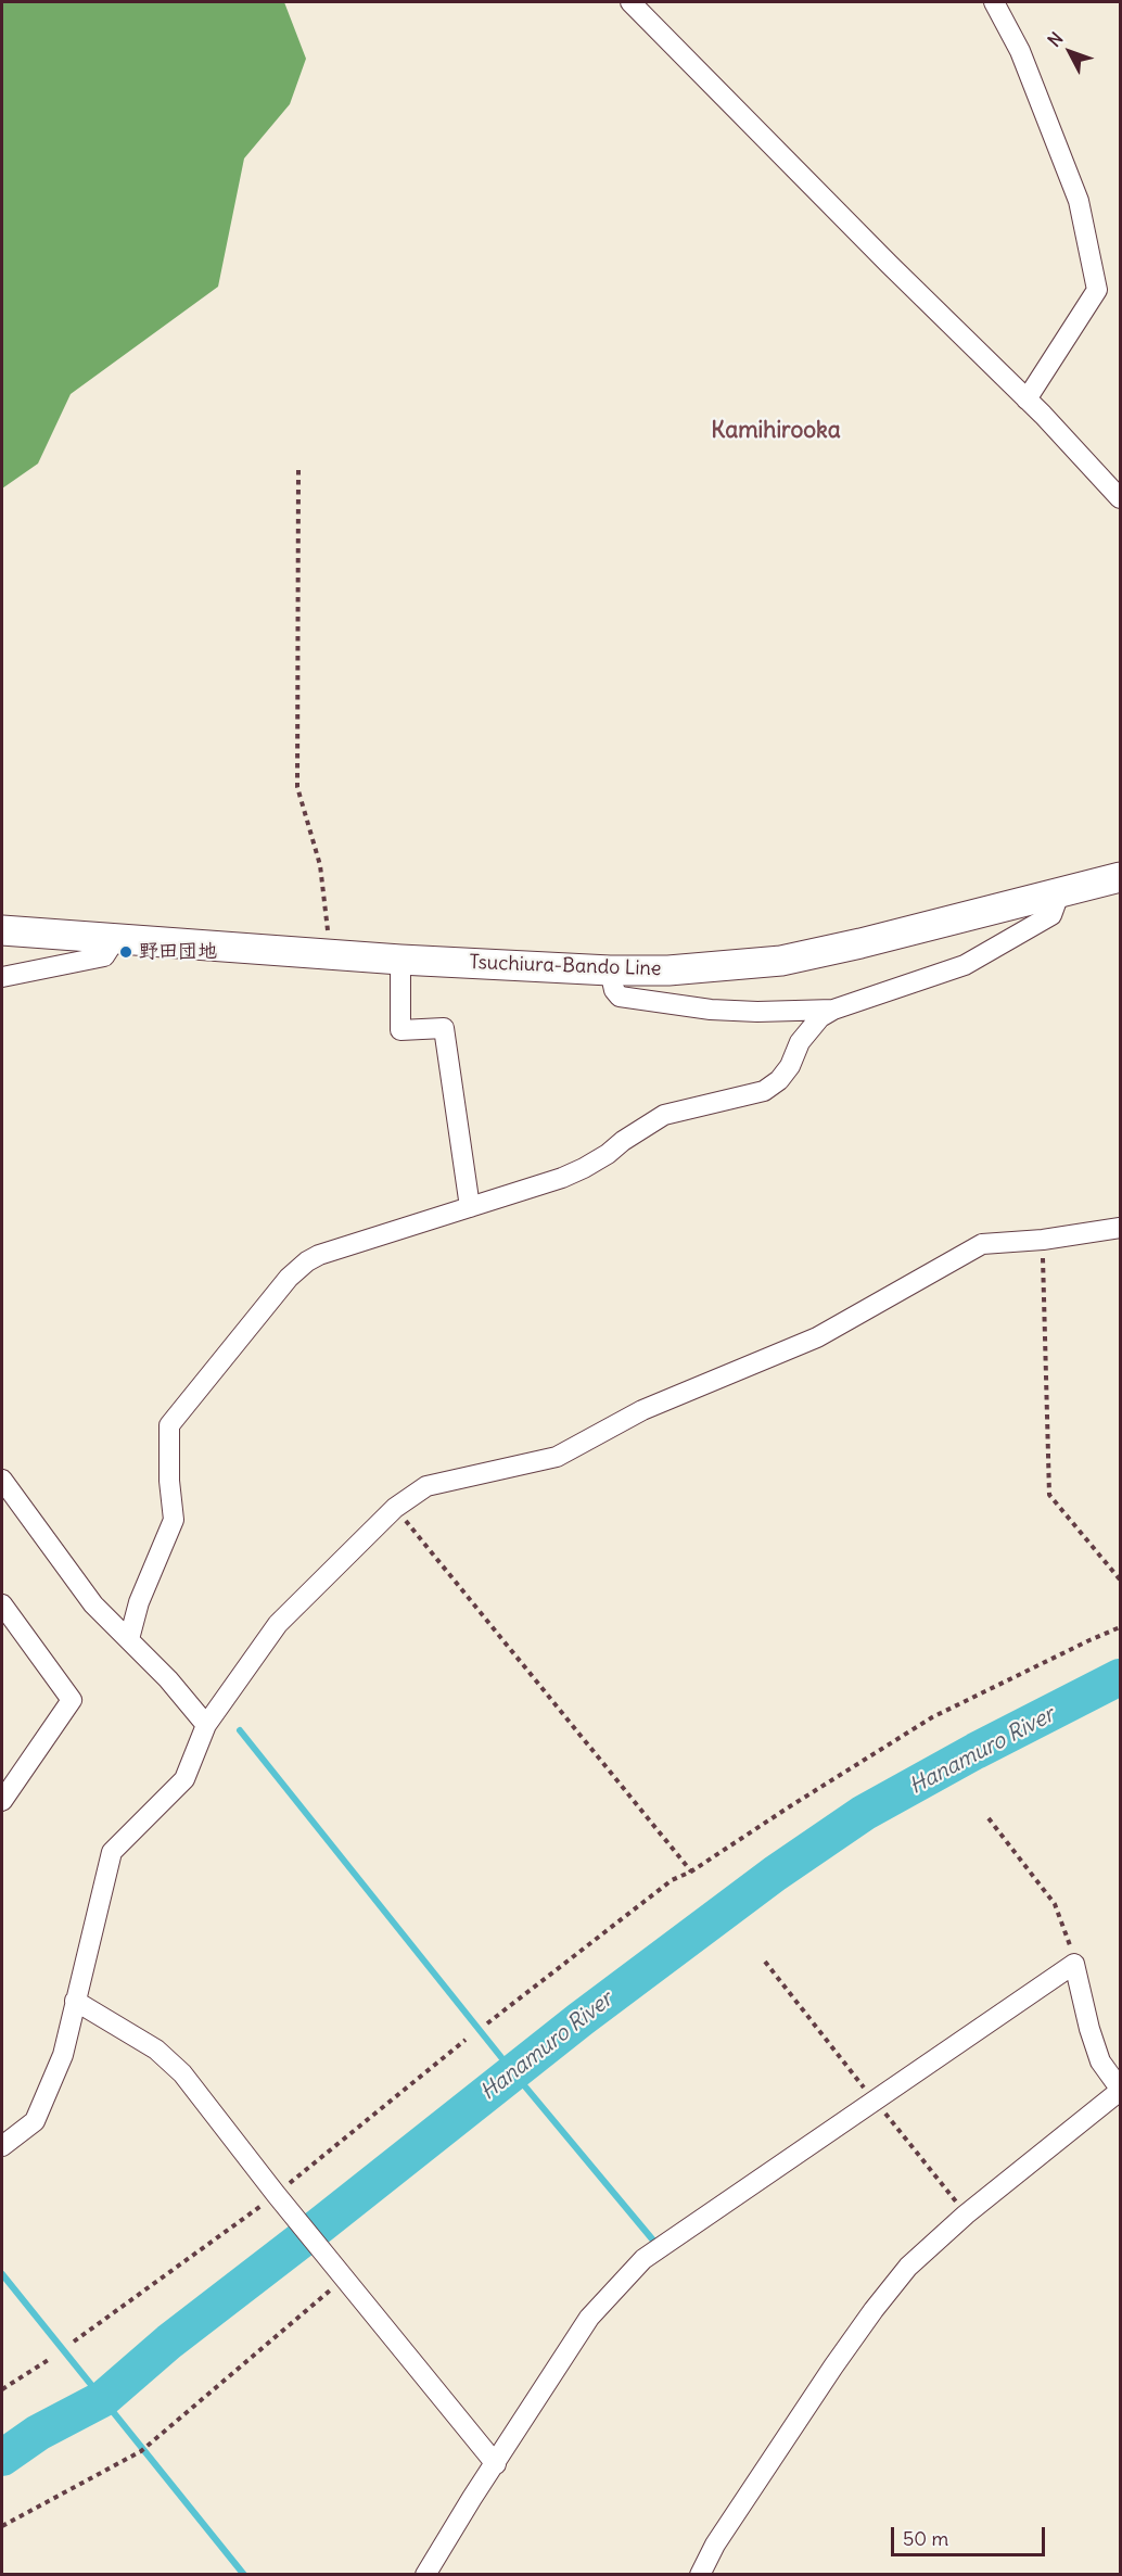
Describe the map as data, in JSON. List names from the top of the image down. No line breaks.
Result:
{"streets":{"main road":["Tsuchiura-Bando Line"]},"districts":["Kamihirooka"],"water":["Hanamuro River"],"places":["野田団地"],"scale_bar":"50 m","north":"top left"}
